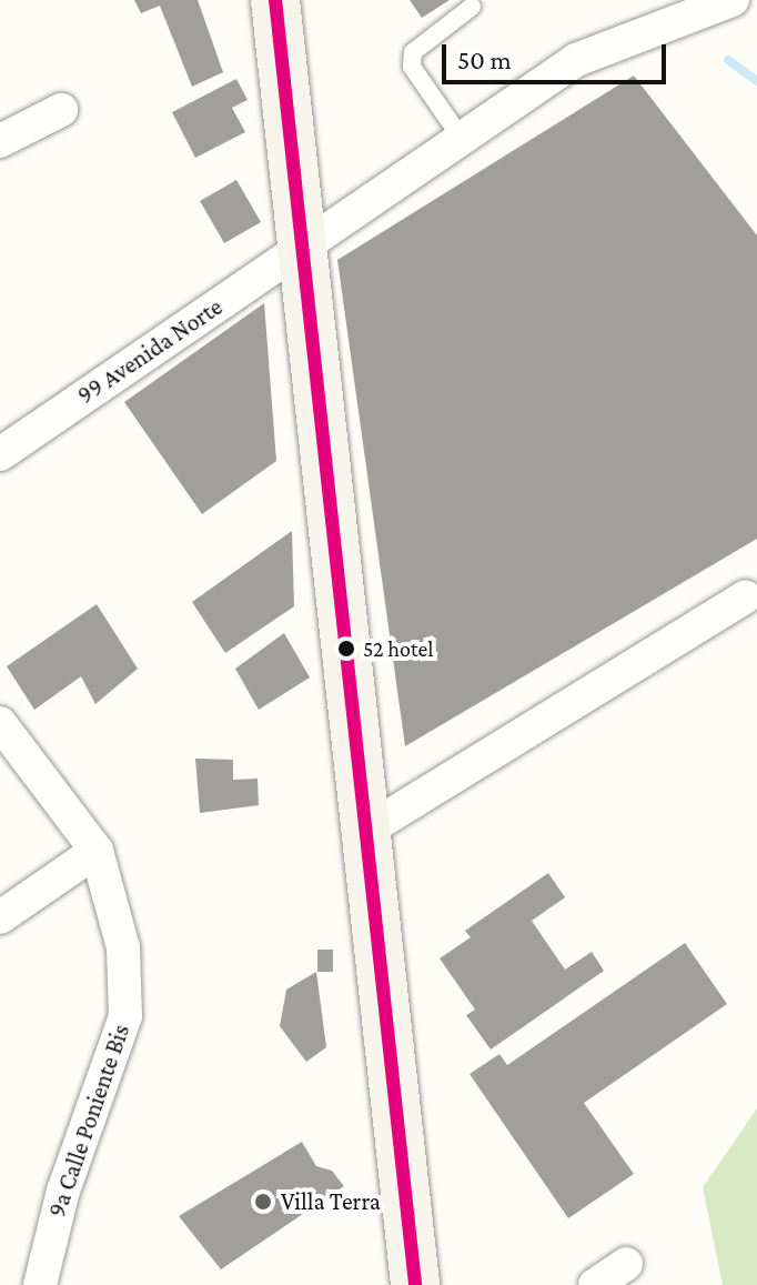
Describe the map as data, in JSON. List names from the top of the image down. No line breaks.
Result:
{"streets":{"street":["99 Avenida Norte","9a Calle Poniente Bis"]},"places":["52 hotel","Villa Terra"],"scale_bar":"50 m"}
